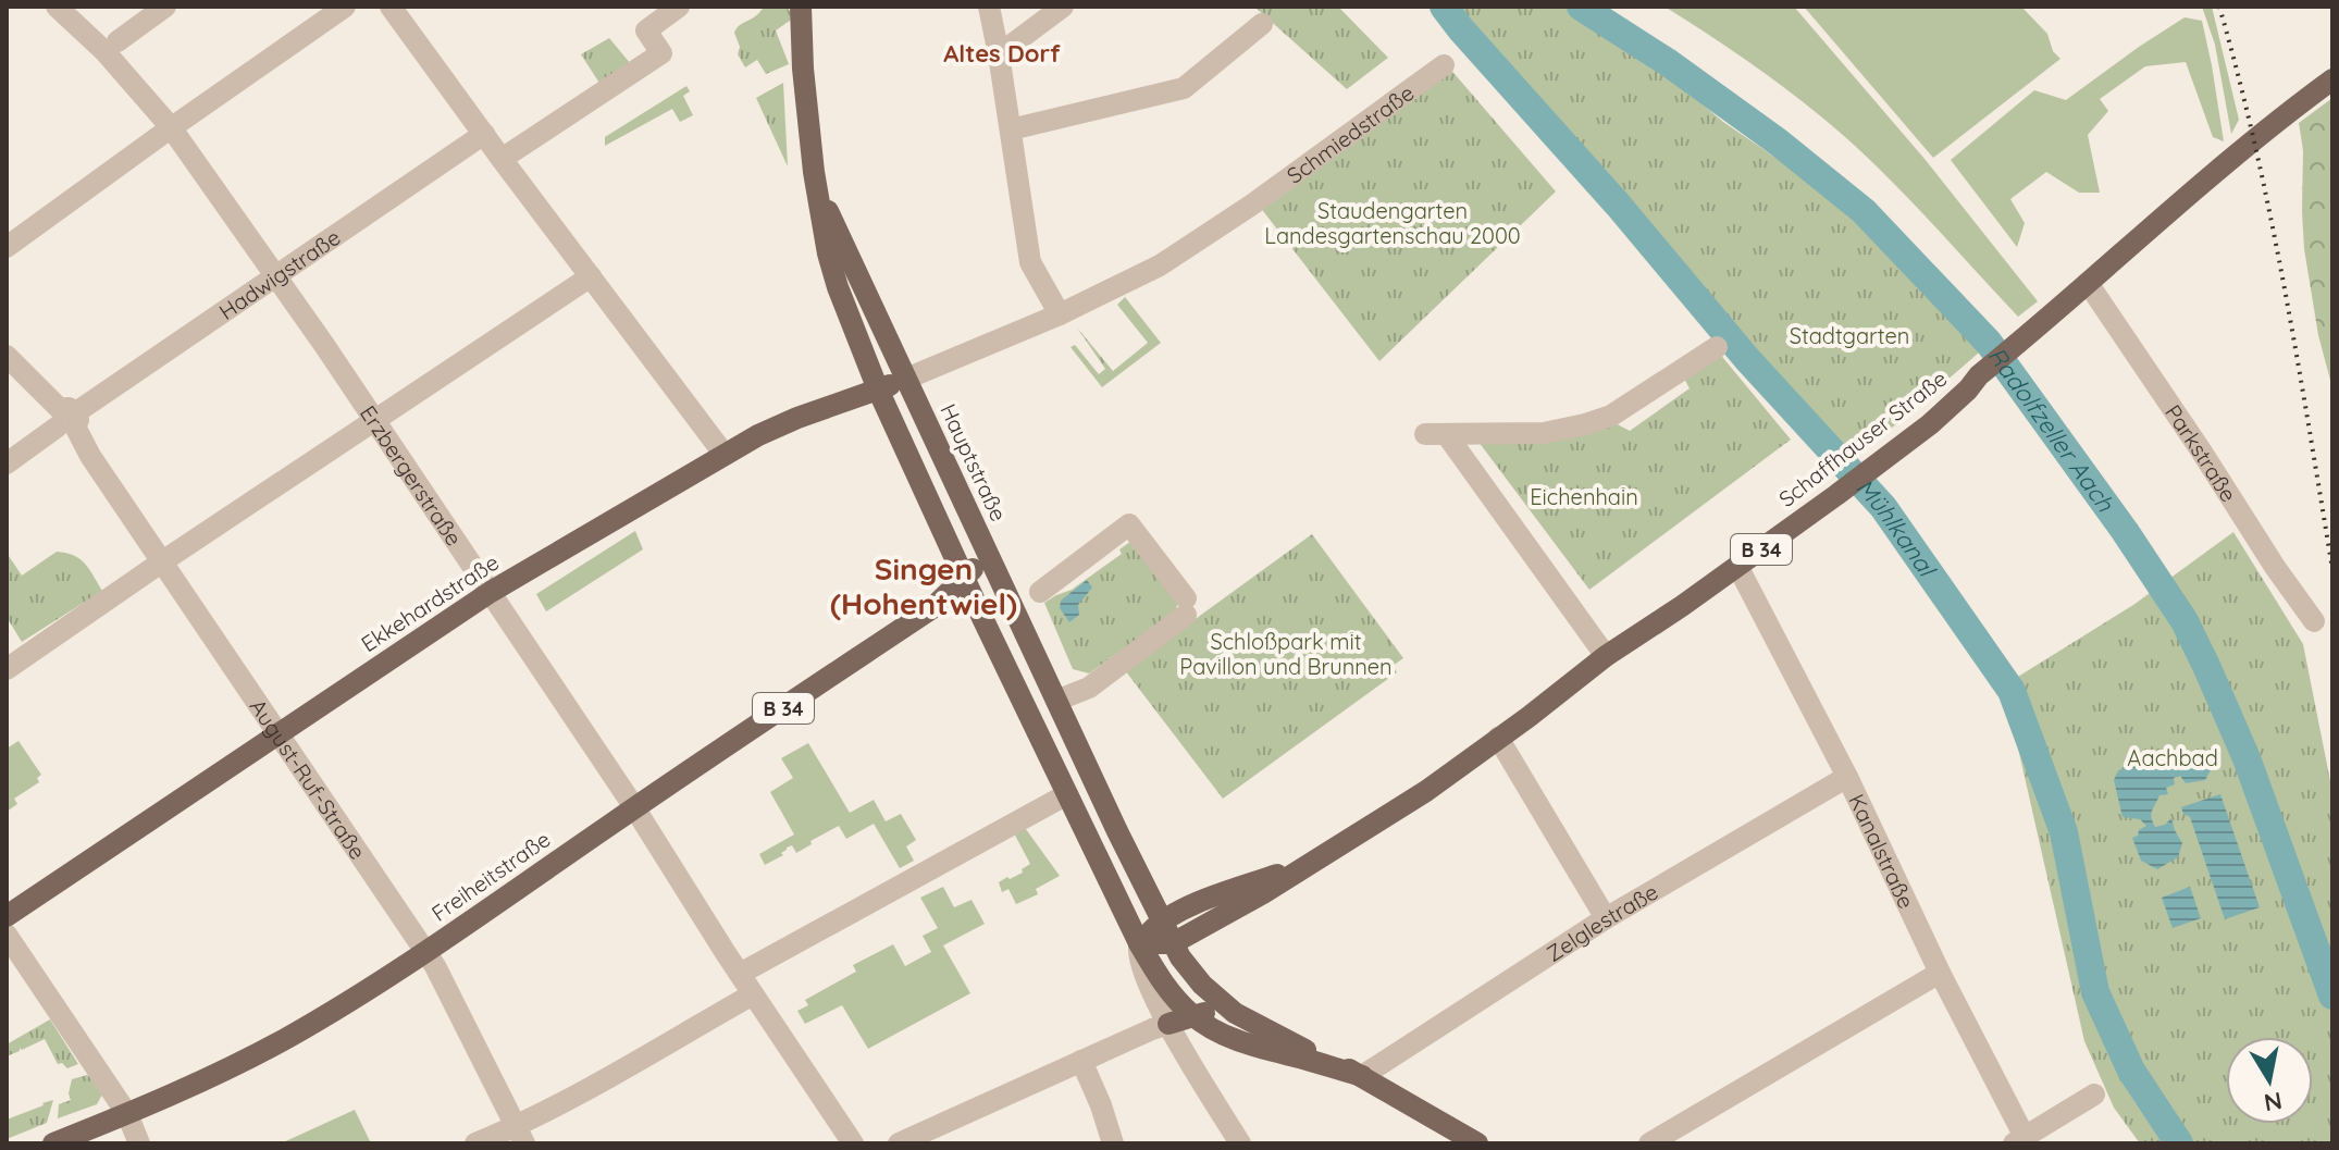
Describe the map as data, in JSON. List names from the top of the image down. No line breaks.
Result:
{"streets":{"main road":["Schaffhauser Straße","Hauptstraße","B 34","Ekkehardstraße","Freiheitstraße"],"street":["Schmiedstraße","Hadwigstraße","Parkstraße","Erzbergerstraße","August-Ruf-Straße","Kanalstraße","Zelglestraße"]},"crossings":[["Schmiedstraße","Hauptstraße"],["Schmiedstraße","Ekkehardstraße"],["Hadwigstraße","Erzbergerstraße"],["Hadwigstraße","August-Ruf-Straße"],["Schaffhauser Straße","Parkstraße"],["Schaffhauser Straße","Hauptstraße"],["Schaffhauser Straße","Kanalstraße"],["Hauptstraße","Ekkehardstraße"],["Hauptstraße","Freiheitstraße"],["Hauptstraße","Zelglestraße"],["Erzbergerstraße","Ekkehardstraße"],["Erzbergerstraße","Freiheitstraße"],["Ekkehardstraße","August-Ruf-Straße"],["August-Ruf-Straße","Freiheitstraße"],["Kanalstraße","Zelglestraße"]],"districts":["Altes Dorf","Singen (Hohentwiel)"],"water":["Radolfzeller Aach","Mühlkanal"],"parks":["Staudengarten Landesgartenschau 2000","Stadtgarten","Eichenhain","Schloßpark mit Pavillon und Brunnen","Aachbad"],"north":"bottom"}
